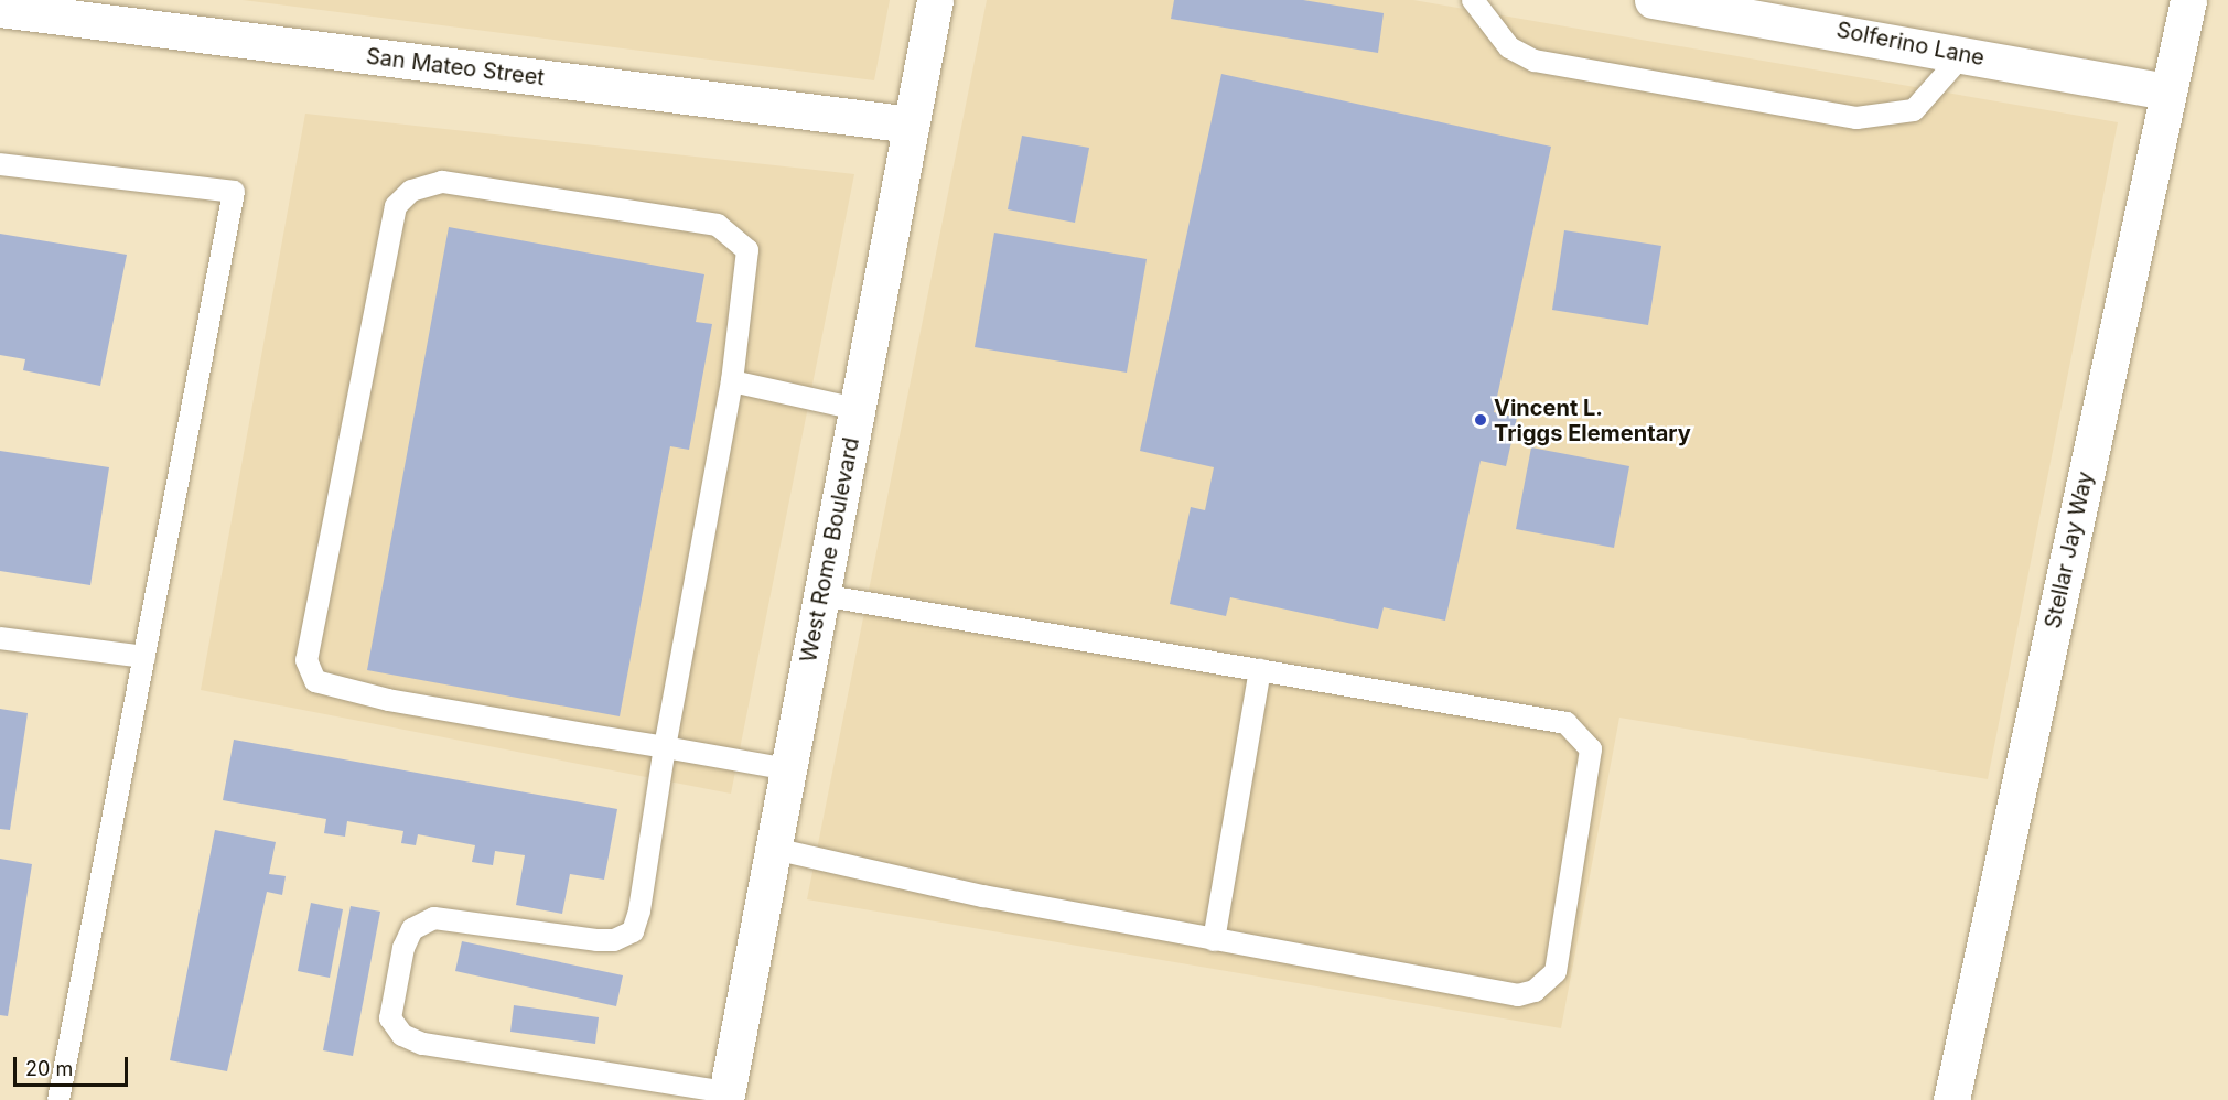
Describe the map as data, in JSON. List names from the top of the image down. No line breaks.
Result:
{"streets":{"street":["Solferino Lane","San Mateo Street","West Rome Boulevard","Stellar Jay Way"]},"crossings":[["Solferino Lane","Stellar Jay Way"],["San Mateo Street","West Rome Boulevard"]],"places":["Vincent L. Triggs Elementary"],"scale_bar":"20 m"}
